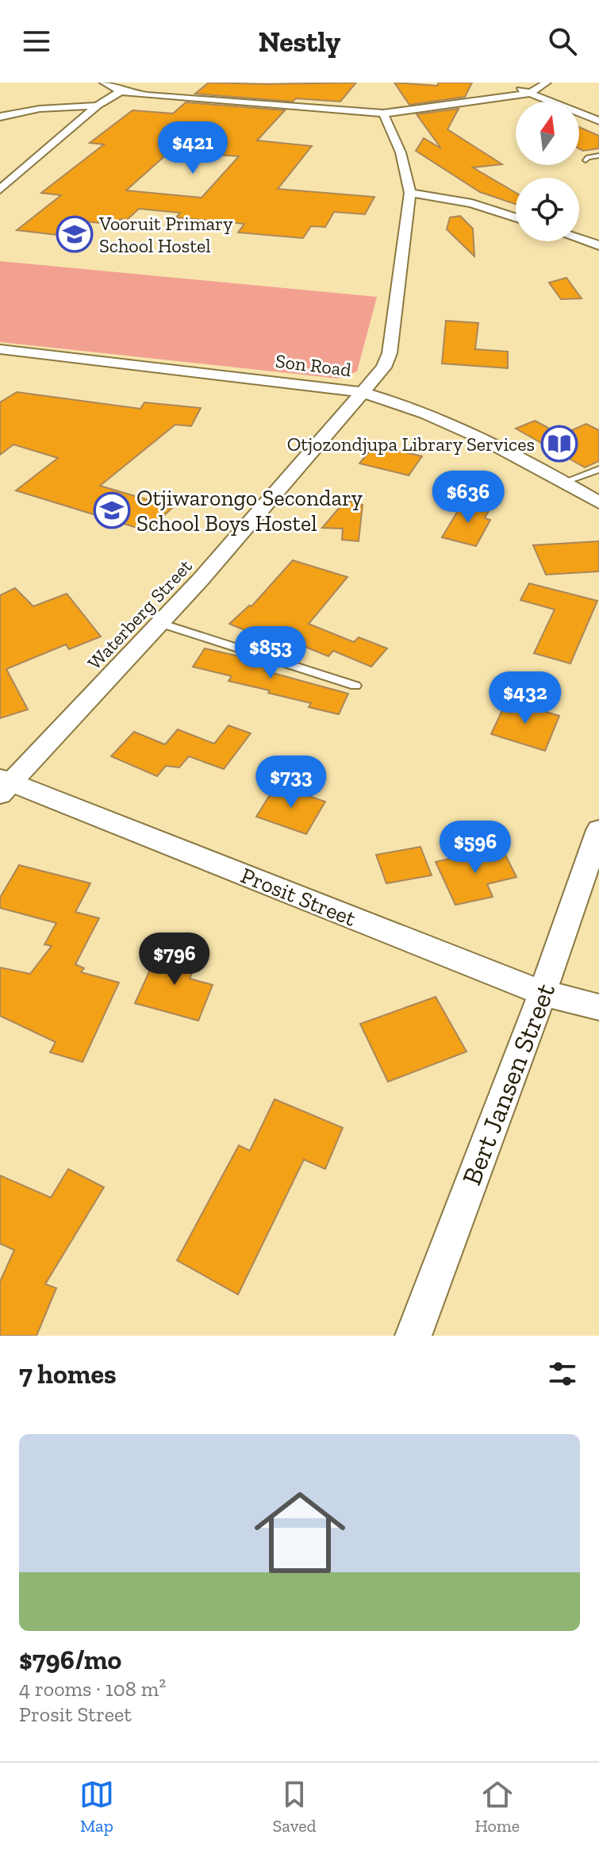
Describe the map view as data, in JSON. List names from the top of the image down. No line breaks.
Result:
{"streets":{"street":["Son Road","Waterberg Street","Prosit Street","Bert Jansen Street"]},"crossings":[["Son Road","Waterberg Street"],["Waterberg Street","Prosit Street"],["Prosit Street","Bert Jansen Street"]],"places":{"school or university":["Vooruit Primary School Hostel","Otjiwarongo Secondary School Boys Hostel"],"library":["Otjozondjupa Library Services"]},"north":"top","page":{"header":"Nestly","price":["$421","$636","$853","$432","$733","$596","$796"],"heading":"7 homes","list":[{"name":"$796/mo","note":"4 rooms · 108 m² · Prosit Street"}],"tabs":["Map","Saved","Home"]}}
